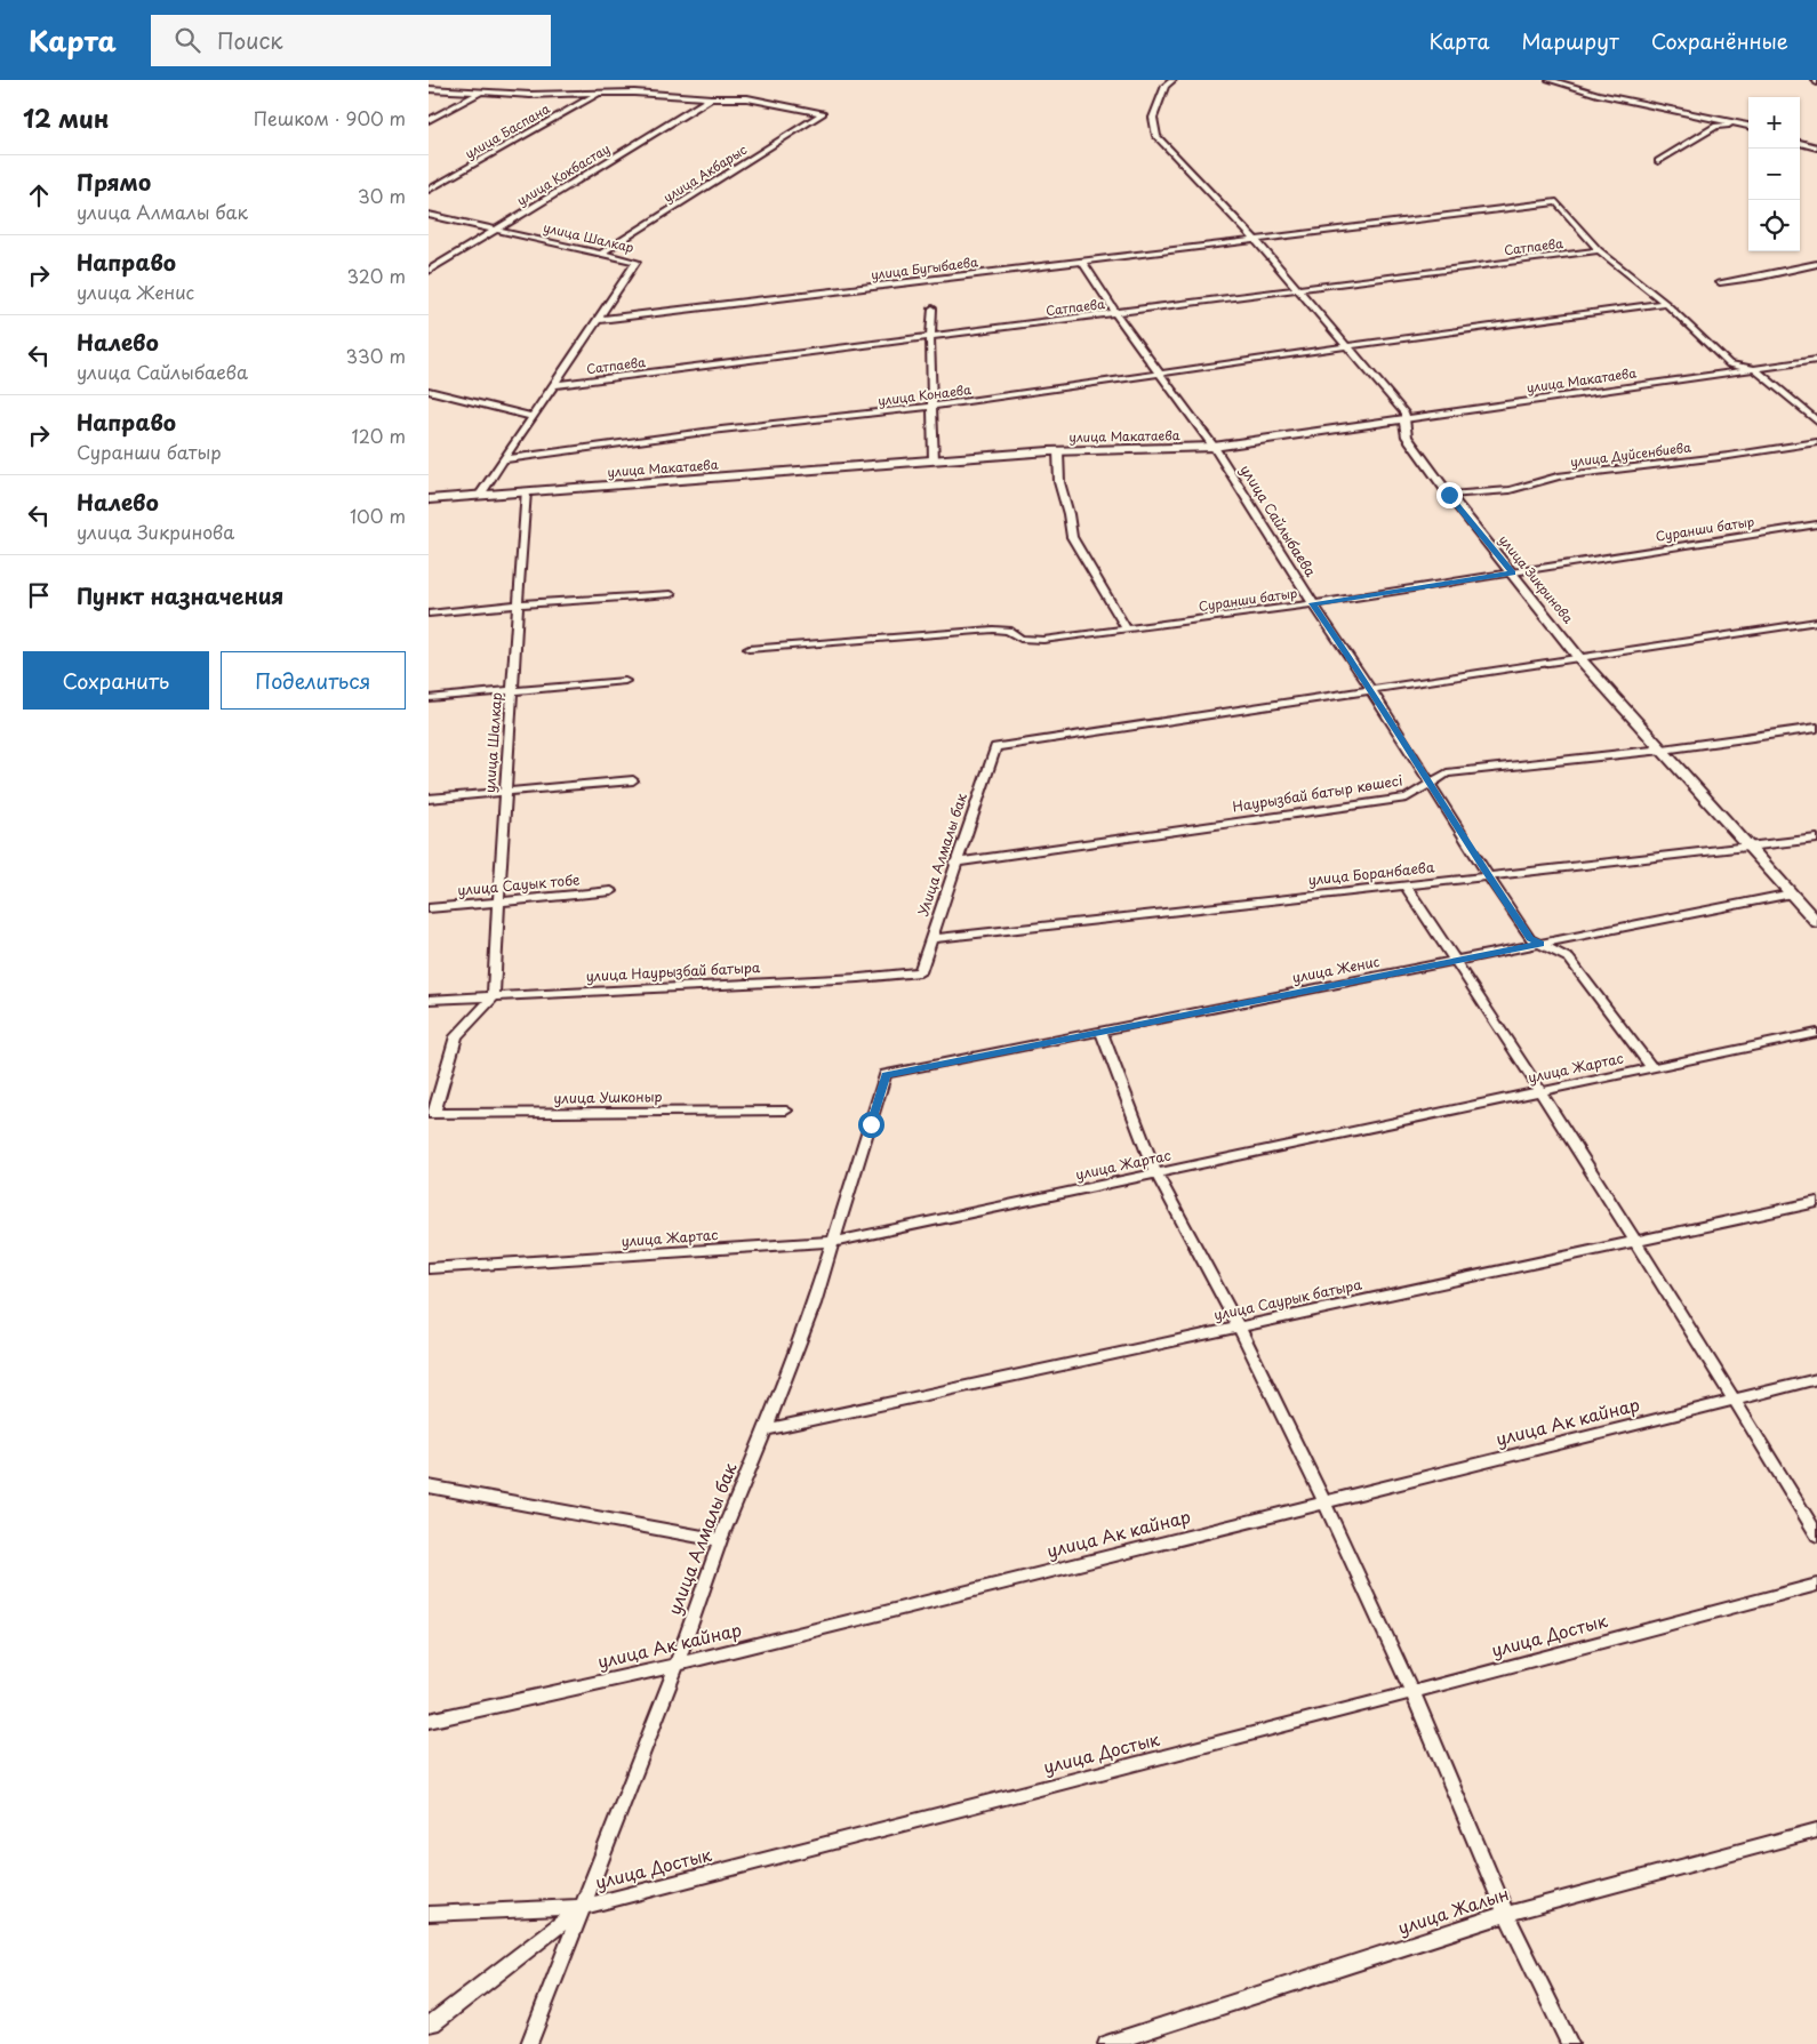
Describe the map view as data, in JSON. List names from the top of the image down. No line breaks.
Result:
{"streets":{"street":["улица Баспана","улица Акбарыс","улица Кокбастау","улица Шалкар","Сатпаева","улица Бугыбаева","улица Макатаева","улица Конаева","улица Дуйсенбиева","улица Сайлыбаева","Суранши батыр","улица Зикринова","Наурызбай батыр көшесі","Улица Алмалы бак","улица Боранбаева","улица Сауык тобе","улица Женис","улица Наурызбай батыра","улица Жартас","улица Ушконыр","улица Саурык батыра","улица Ак кайнар","улица Алмалы бак","улица Достык","улица Жалын"]},"crossings":[["улица Акбарыс","улица Кокбастау"],["улица Акбарыс","улица Шалкар"],["улица Кокбастау","улица Шалкар"],["улица Шалкар","Сатпаева"],["улица Шалкар","улица Бугыбаева"],["улица Шалкар","улица Макатаева"],["улица Шалкар","улица Конаева"],["улица Шалкар","улица Сауык тобе"],["улица Шалкар","улица Наурызбай батыра"],["Сатпаева","улица Бугыбаева"],["Сатпаева","улица Сайлыбаева"],["Сатпаева","улица Зикринова"],["улица Бугыбаева","улица Сайлыбаева"],["улица Бугыбаева","улица Зикринова"],["улица Макатаева","улица Сайлыбаева"],["улица Макатаева","улица Зикринова"],["улица Конаева","улица Сайлыбаева"],["улица Конаева","улица Зикринова"],["улица Дуйсенбиева","улица Зикринова"],["улица Сайлыбаева","Суранши батыр"],["улица Сайлыбаева","Наурызбай батыр көшесі"],["улица Сайлыбаева","Улица Алмалы бак"],["улица Сайлыбаева","улица Боранбаева"],["улица Сайлыбаева","улица Женис"],["улица Сайлыбаева","улица Жартас"],["Суранши батыр","улица Зикринова"],["улица Зикринова","Наурызбай батыр көшесі"],["улица Зикринова","улица Боранбаева"],["улица Зикринова","улица Женис"],["Наурызбай батыр көшесі","Улица Алмалы бак"],["Улица Алмалы бак","улица Боранбаева"],["Улица Алмалы бак","улица Наурызбай батыра"],["улица Женис","улица Алмалы бак"],["улица Жартас","улица Алмалы бак"],["улица Саурык батыра","улица Алмалы бак"],["улица Ак кайнар","улица Алмалы бак"],["улица Алмалы бак","улица Достык"]],"page":{"header":"Карта","search":"Поиск","nav":["Карта","Маршрут","Сохранённые"],"heading":["12 мин","Пешком · 900 m"],"map_buttons":["+","−"],"list":[["Прямо","улица Алмалы бак","30 m"],["Направо","улица Женис","320 m"],["Налево","улица Сайлыбаева","330 m"],["Направо","Суранши батыр","120 m"],["Налево","улица Зикринова","100 m"],"Пункт назначения"],"buttons":["Сохранить","Поделиться"]}}
